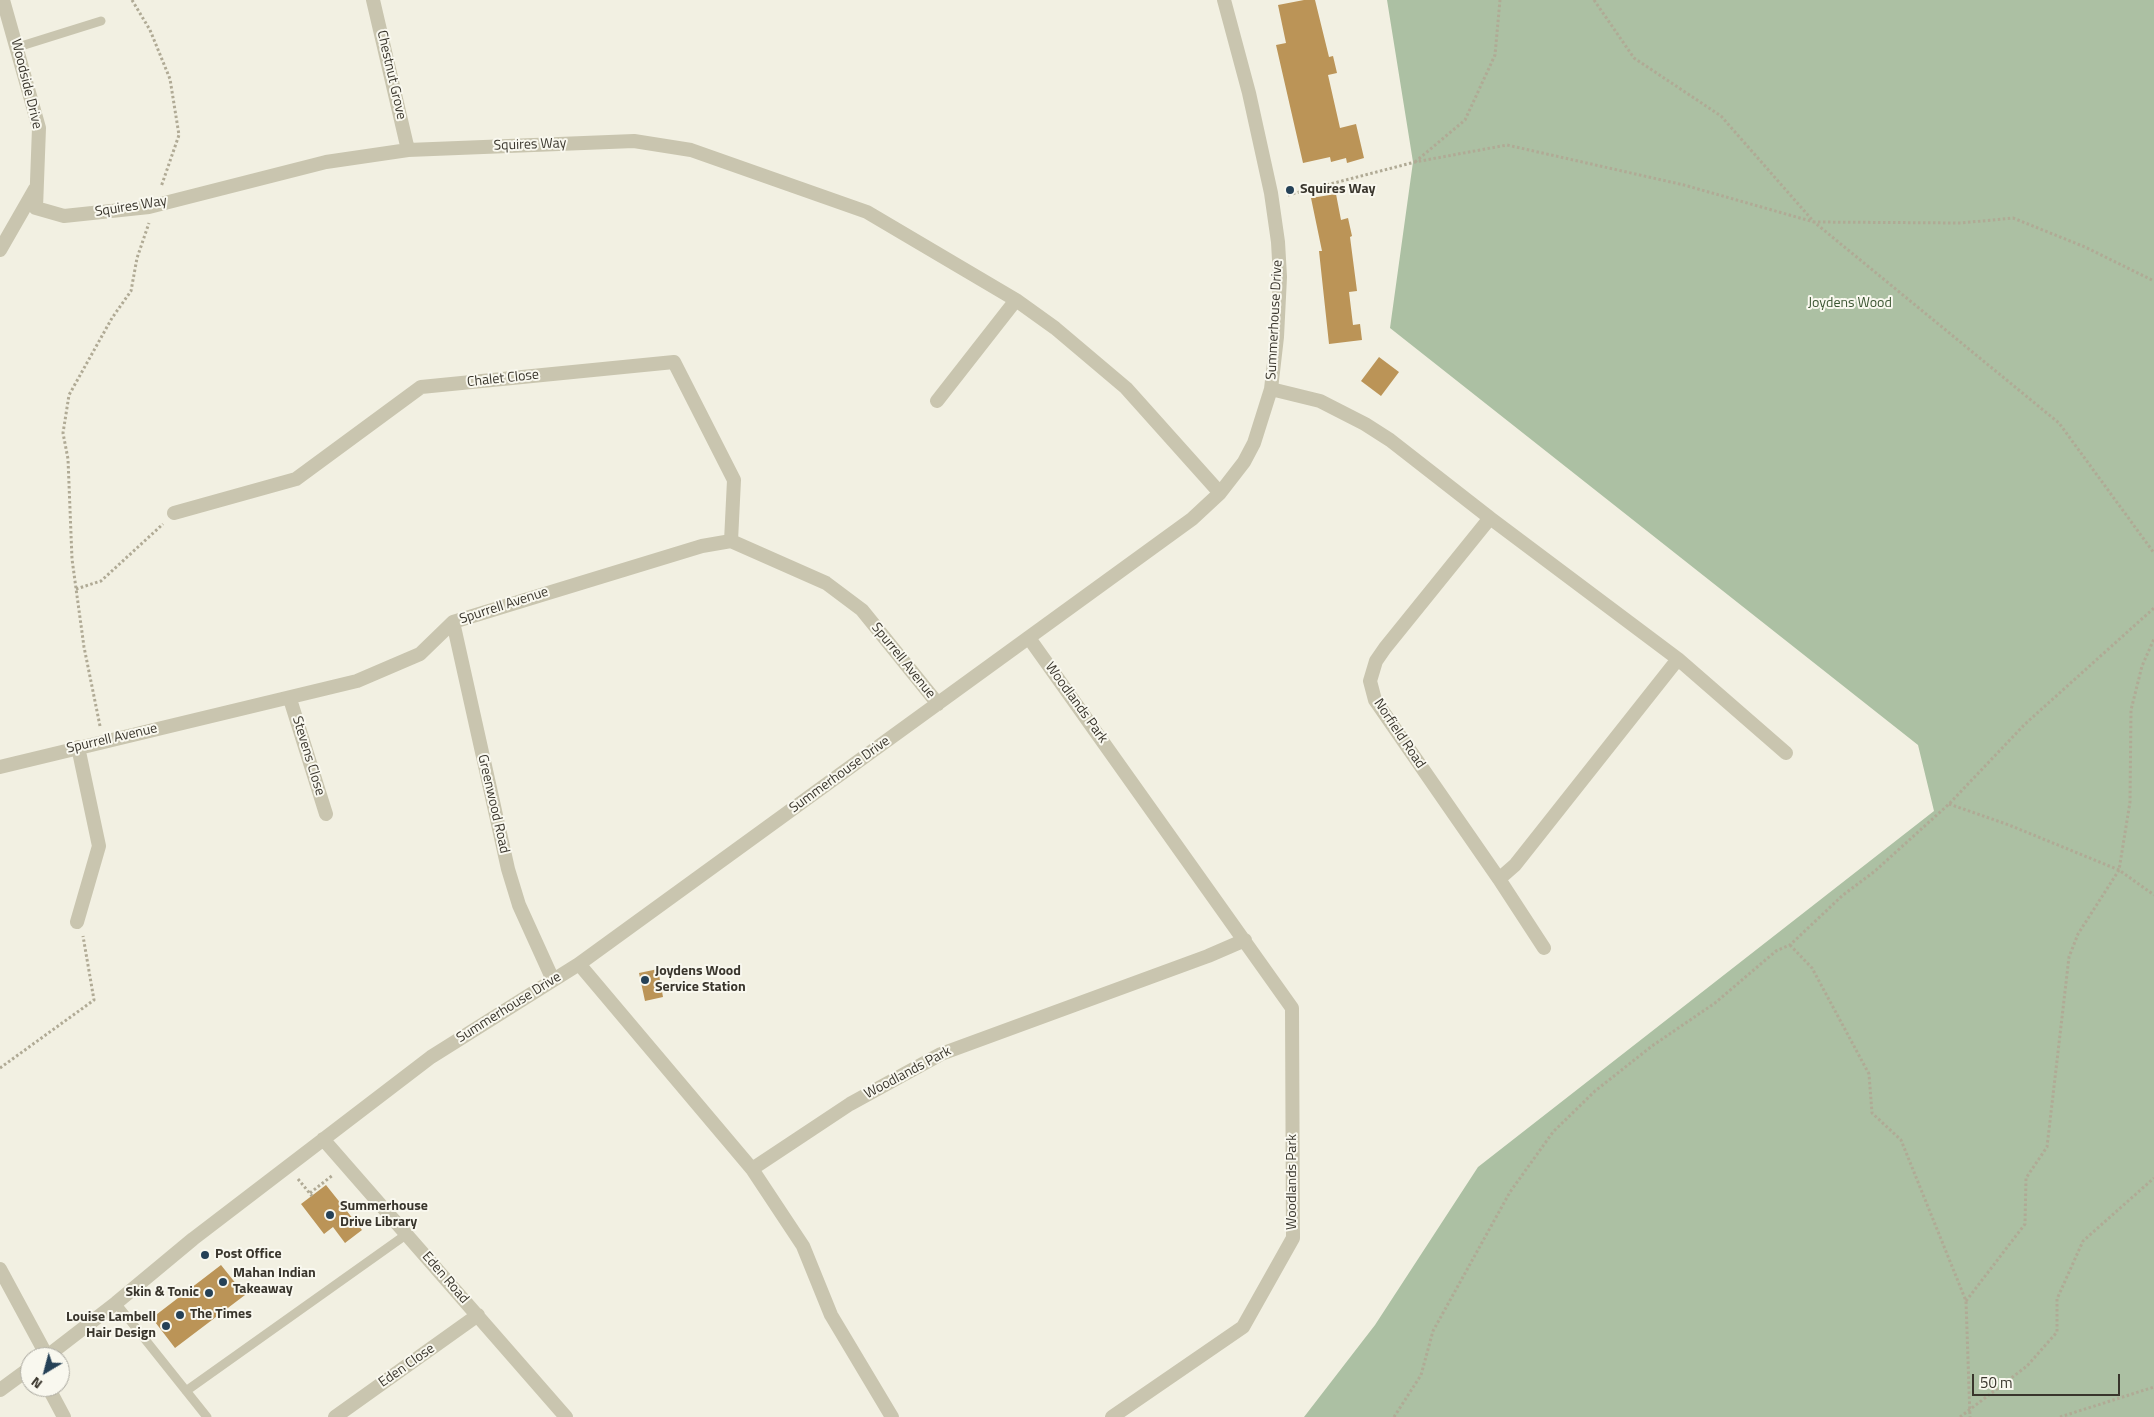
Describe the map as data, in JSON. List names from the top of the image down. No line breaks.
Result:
{"streets":{"street":["Chestnut Grove","Woodside Drive","Squires Way","Summerhouse Drive","Chalet Close","Spurrell Avenue","Woodlands Park","Norfield Road","Stevens Close","Greenwood Road","Eden Road","Eden Close"]},"crossings":[["Chestnut Grove","Squires Way"],["Woodside Drive","Squires Way"],["Squires Way","Summerhouse Drive"],["Summerhouse Drive","Spurrell Avenue"],["Summerhouse Drive","Woodlands Park"],["Summerhouse Drive","Greenwood Road"],["Summerhouse Drive","Eden Road"],["Chalet Close","Spurrell Avenue"],["Spurrell Avenue","Stevens Close"],["Spurrell Avenue","Greenwood Road"],["Eden Road","Eden Close"]],"parks":["Joydens Wood"],"places":["Squires Way","Joydens Wood Service Station","Summerhouse Drive Library","Post Office","Mahan Indian Takeaway","Skin & Tonic","The Times","Louise Lambell Hair Design"],"scale_bar":"50 m","north":"bottom left"}
